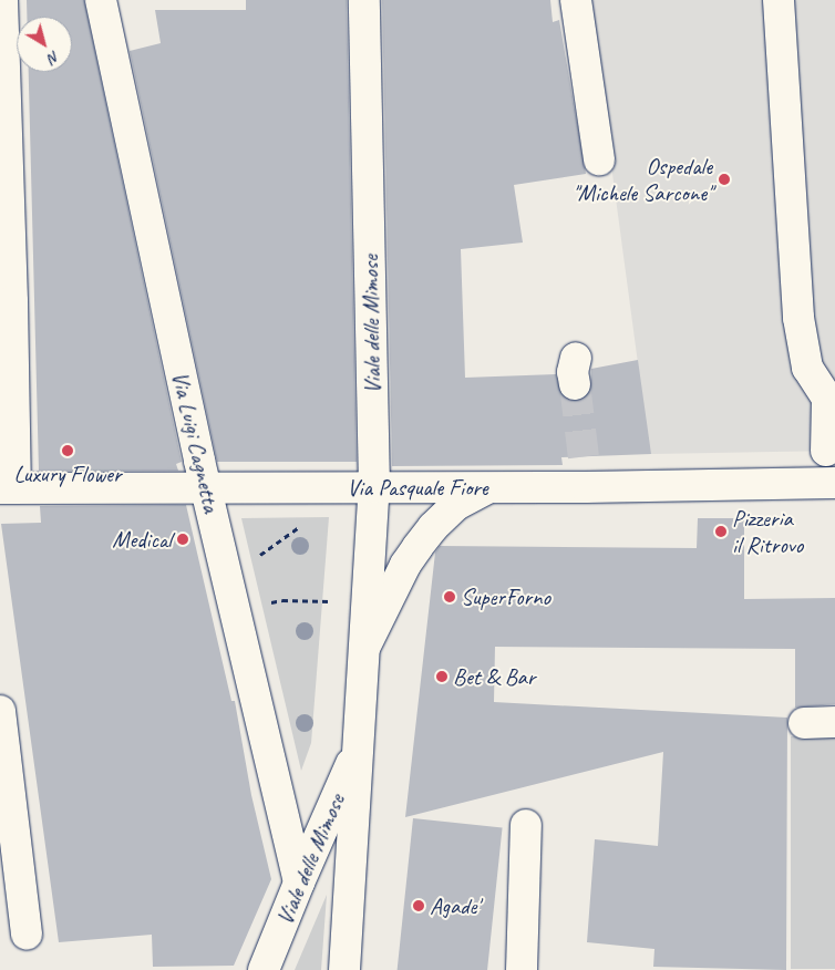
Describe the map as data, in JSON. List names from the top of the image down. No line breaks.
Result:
{"streets":{"main road":["Viale delle Mimose","Via Luigi Cagnetta","Via Pasquale Fiore"]},"crossings":[["Viale delle Mimose","Via Luigi Cagnetta"],["Viale delle Mimose","Via Pasquale Fiore"],["Via Luigi Cagnetta","Via Pasquale Fiore"]],"places":["Ospedale \"Michele Sarcone\"","Luxury Flower","Pizzeria il Ritrovo","Medical","SuperForno","Bet & Bar","Agade'"],"north":"bottom right"}
